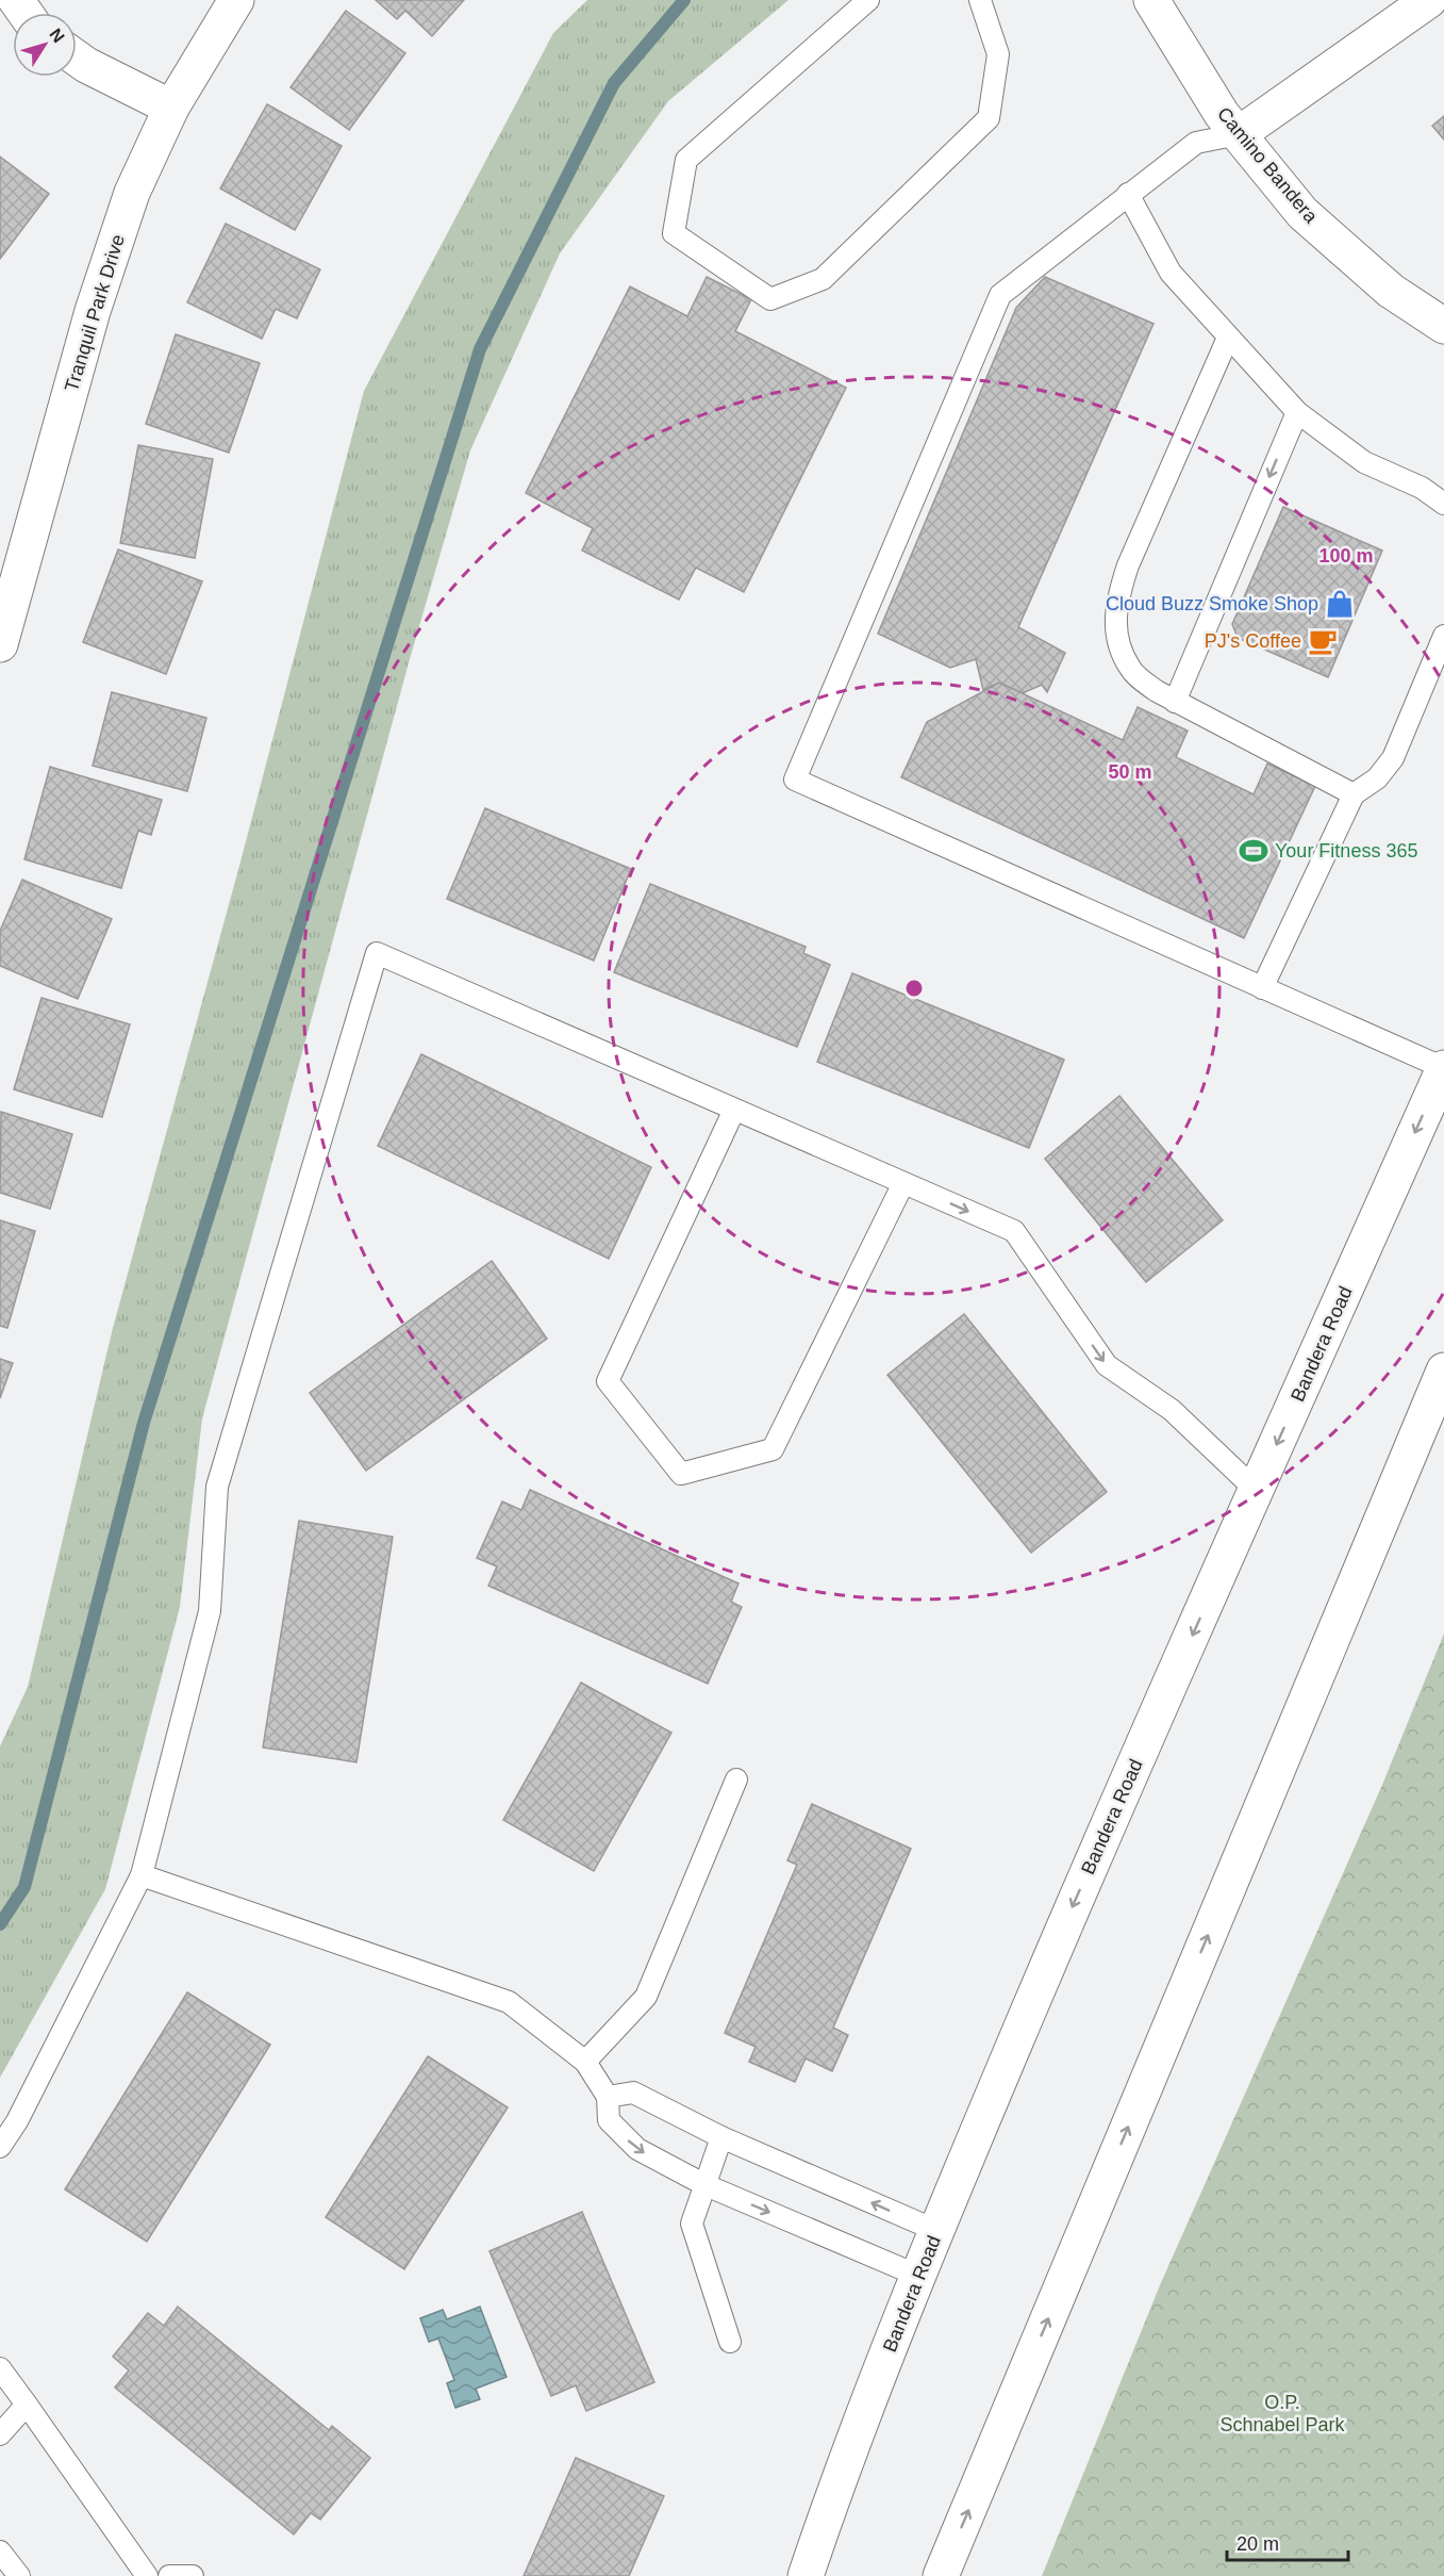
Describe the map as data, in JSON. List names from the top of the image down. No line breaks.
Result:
{"streets":{"main road":["Camino Bandera","Tranquil Park Drive","Bandera Road"]},"parks":["O.P. Schnabel Park"],"places":{"shop":["Cloud Buzz Smoke Shop"],"cafe":["PJ's Coffee"],"sports":["Your Fitness 365"]},"scale_bar":"20 m","north":"top right","rings":["100 m","50 m"]}
